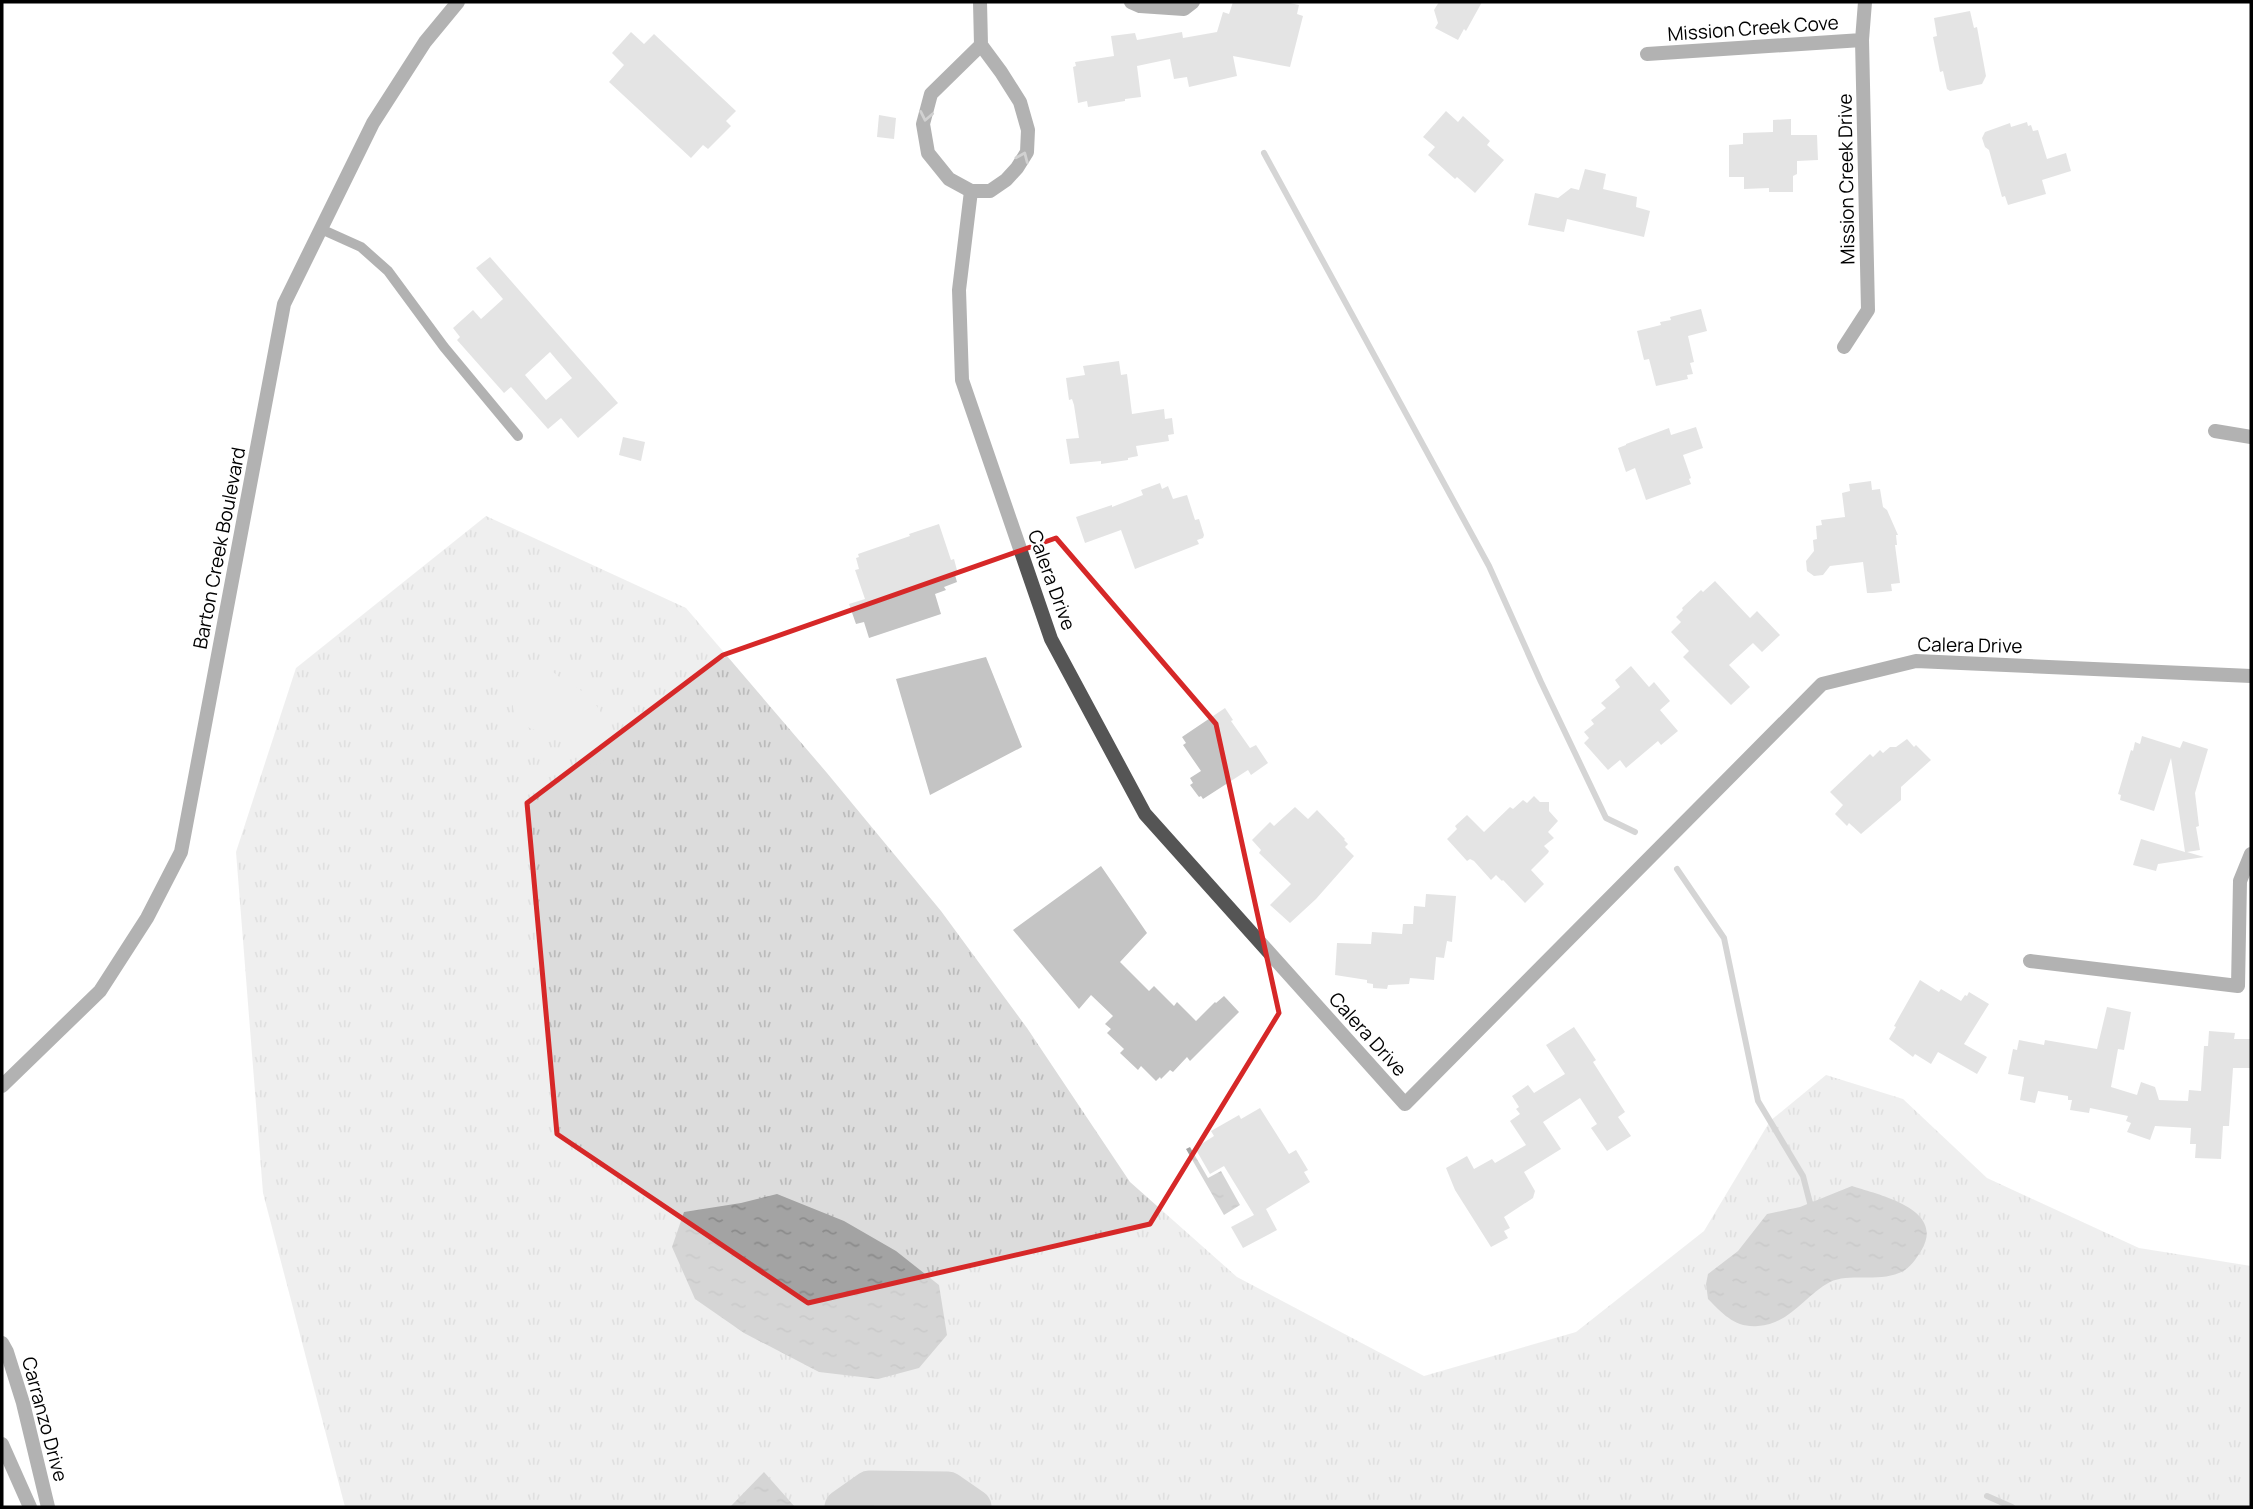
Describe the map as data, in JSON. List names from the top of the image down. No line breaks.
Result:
{"streets":{"street":["Mission Creek Cove","Mission Creek Drive","Barton Creek Boulevard","Calera Drive","Carranzo Drive"]},"crossings":[["Mission Creek Cove","Mission Creek Drive"]]}
